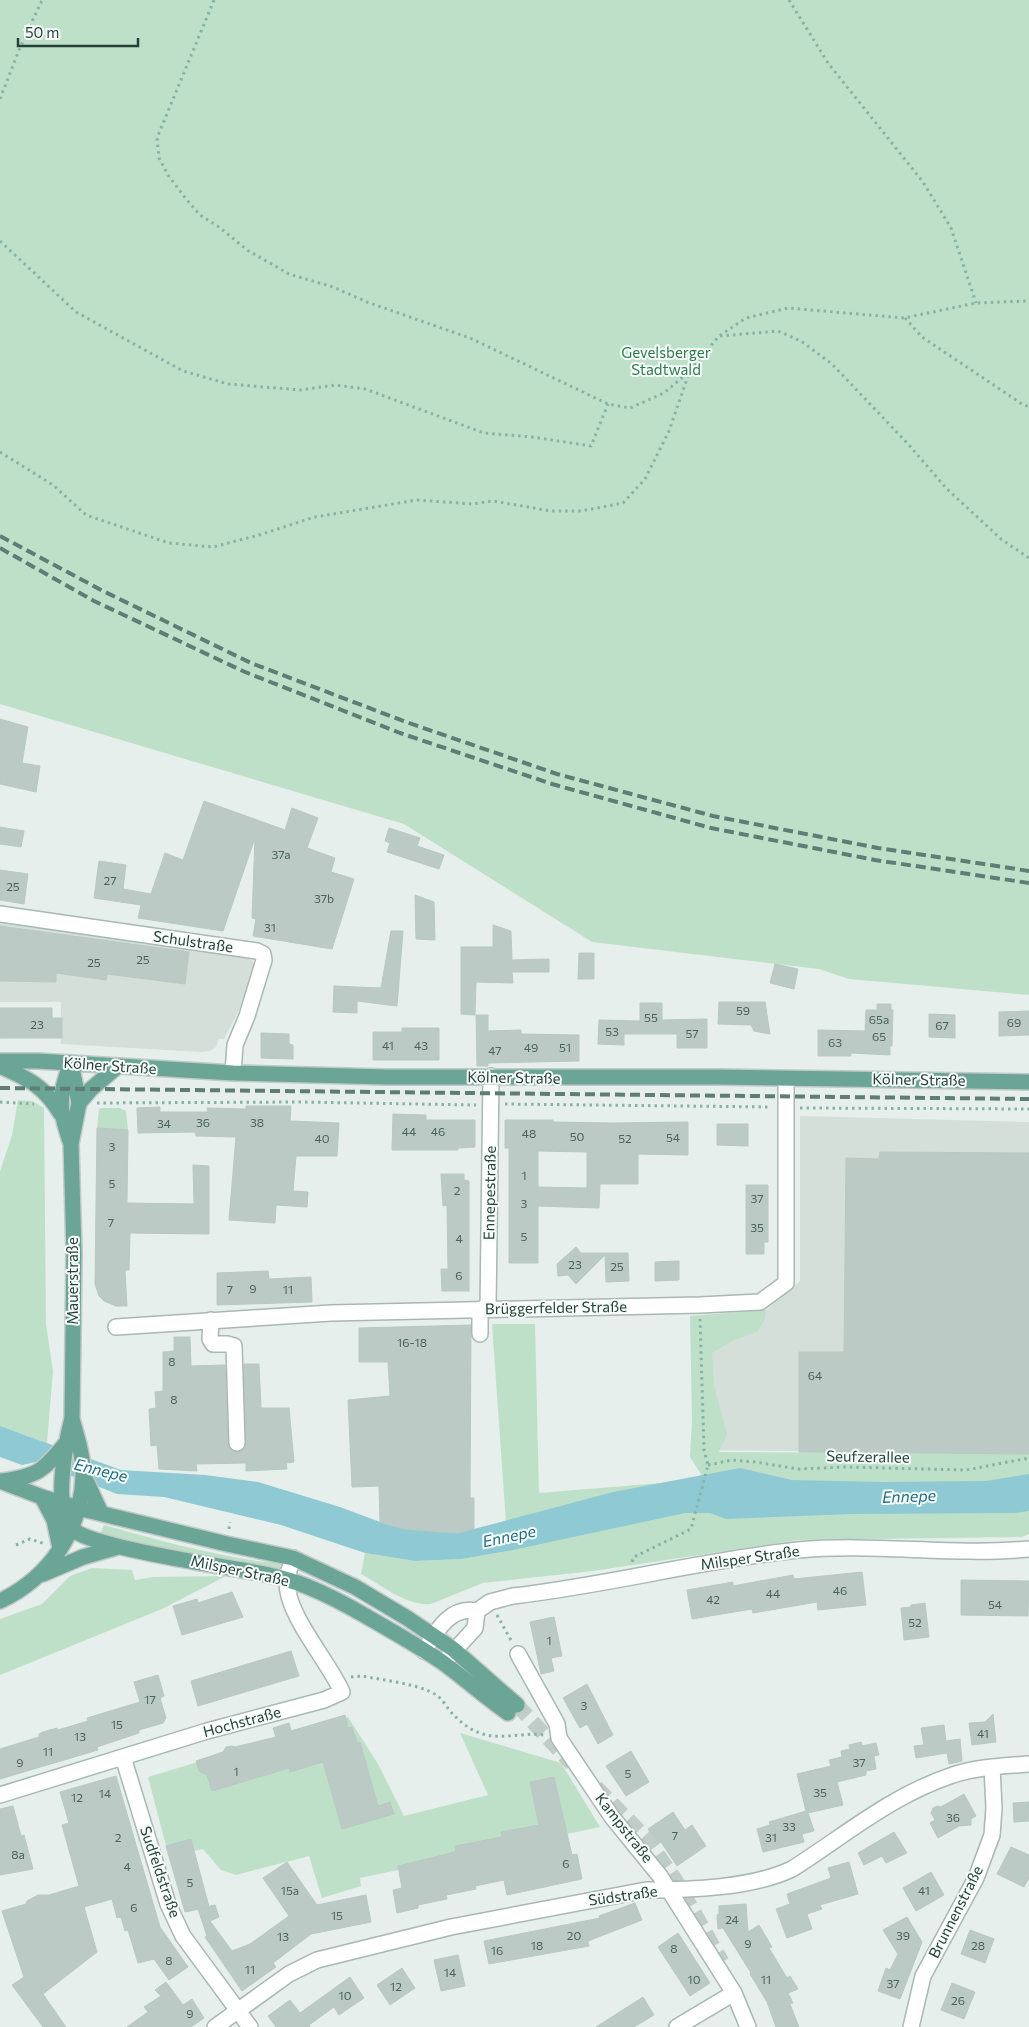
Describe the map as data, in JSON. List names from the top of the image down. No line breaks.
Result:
{"streets":{"main road":["Kölner Straße","Mauerstraße","Milsper Straße"],"street":["Schulstraße","Ennepestraße","Brüggerfelder Straße","Hochstraße","Kampstraße","Sudfeldstraße","Südstraße","Brunnenstraße"],"path":["Seufzerallee"]},"crossings":[["Schulstraße","Kölner Straße"],["Kölner Straße","Ennepestraße"],["Kölner Straße","Mauerstraße"],["Kölner Straße","Brüggerfelder Straße"],["Ennepestraße","Brüggerfelder Straße"],["Mauerstraße","Milsper Straße"],["Hochstraße","Sudfeldstraße"],["Kampstraße","Südstraße"],["Sudfeldstraße","Südstraße"],["Südstraße","Brunnenstraße"]],"water":["Ennepe"],"parks":["Gevelsberger Stadtwald"],"house_numbers":["37a","27","25","37b","31","25","25","59","55","65a","69","23","67","53","57","65","63","41","43","49","51","47","36","38","34","44","46","48","50","54","40","52","3","1","5","2","37","3","7","35","5","4","23","25","6","9","7","11","16-18","8","64","8","46","44","42","54","52","1","17","3","15","41","13","11","9","37","1","5","35","14","12","36","33","7","2","31","8a","6","4","5","15a","41","6","15","24","20","39","13","9","18","28","8","16","8","11","14","10","11","37","12","10","26","9"],"scale_bar":"50 m"}
